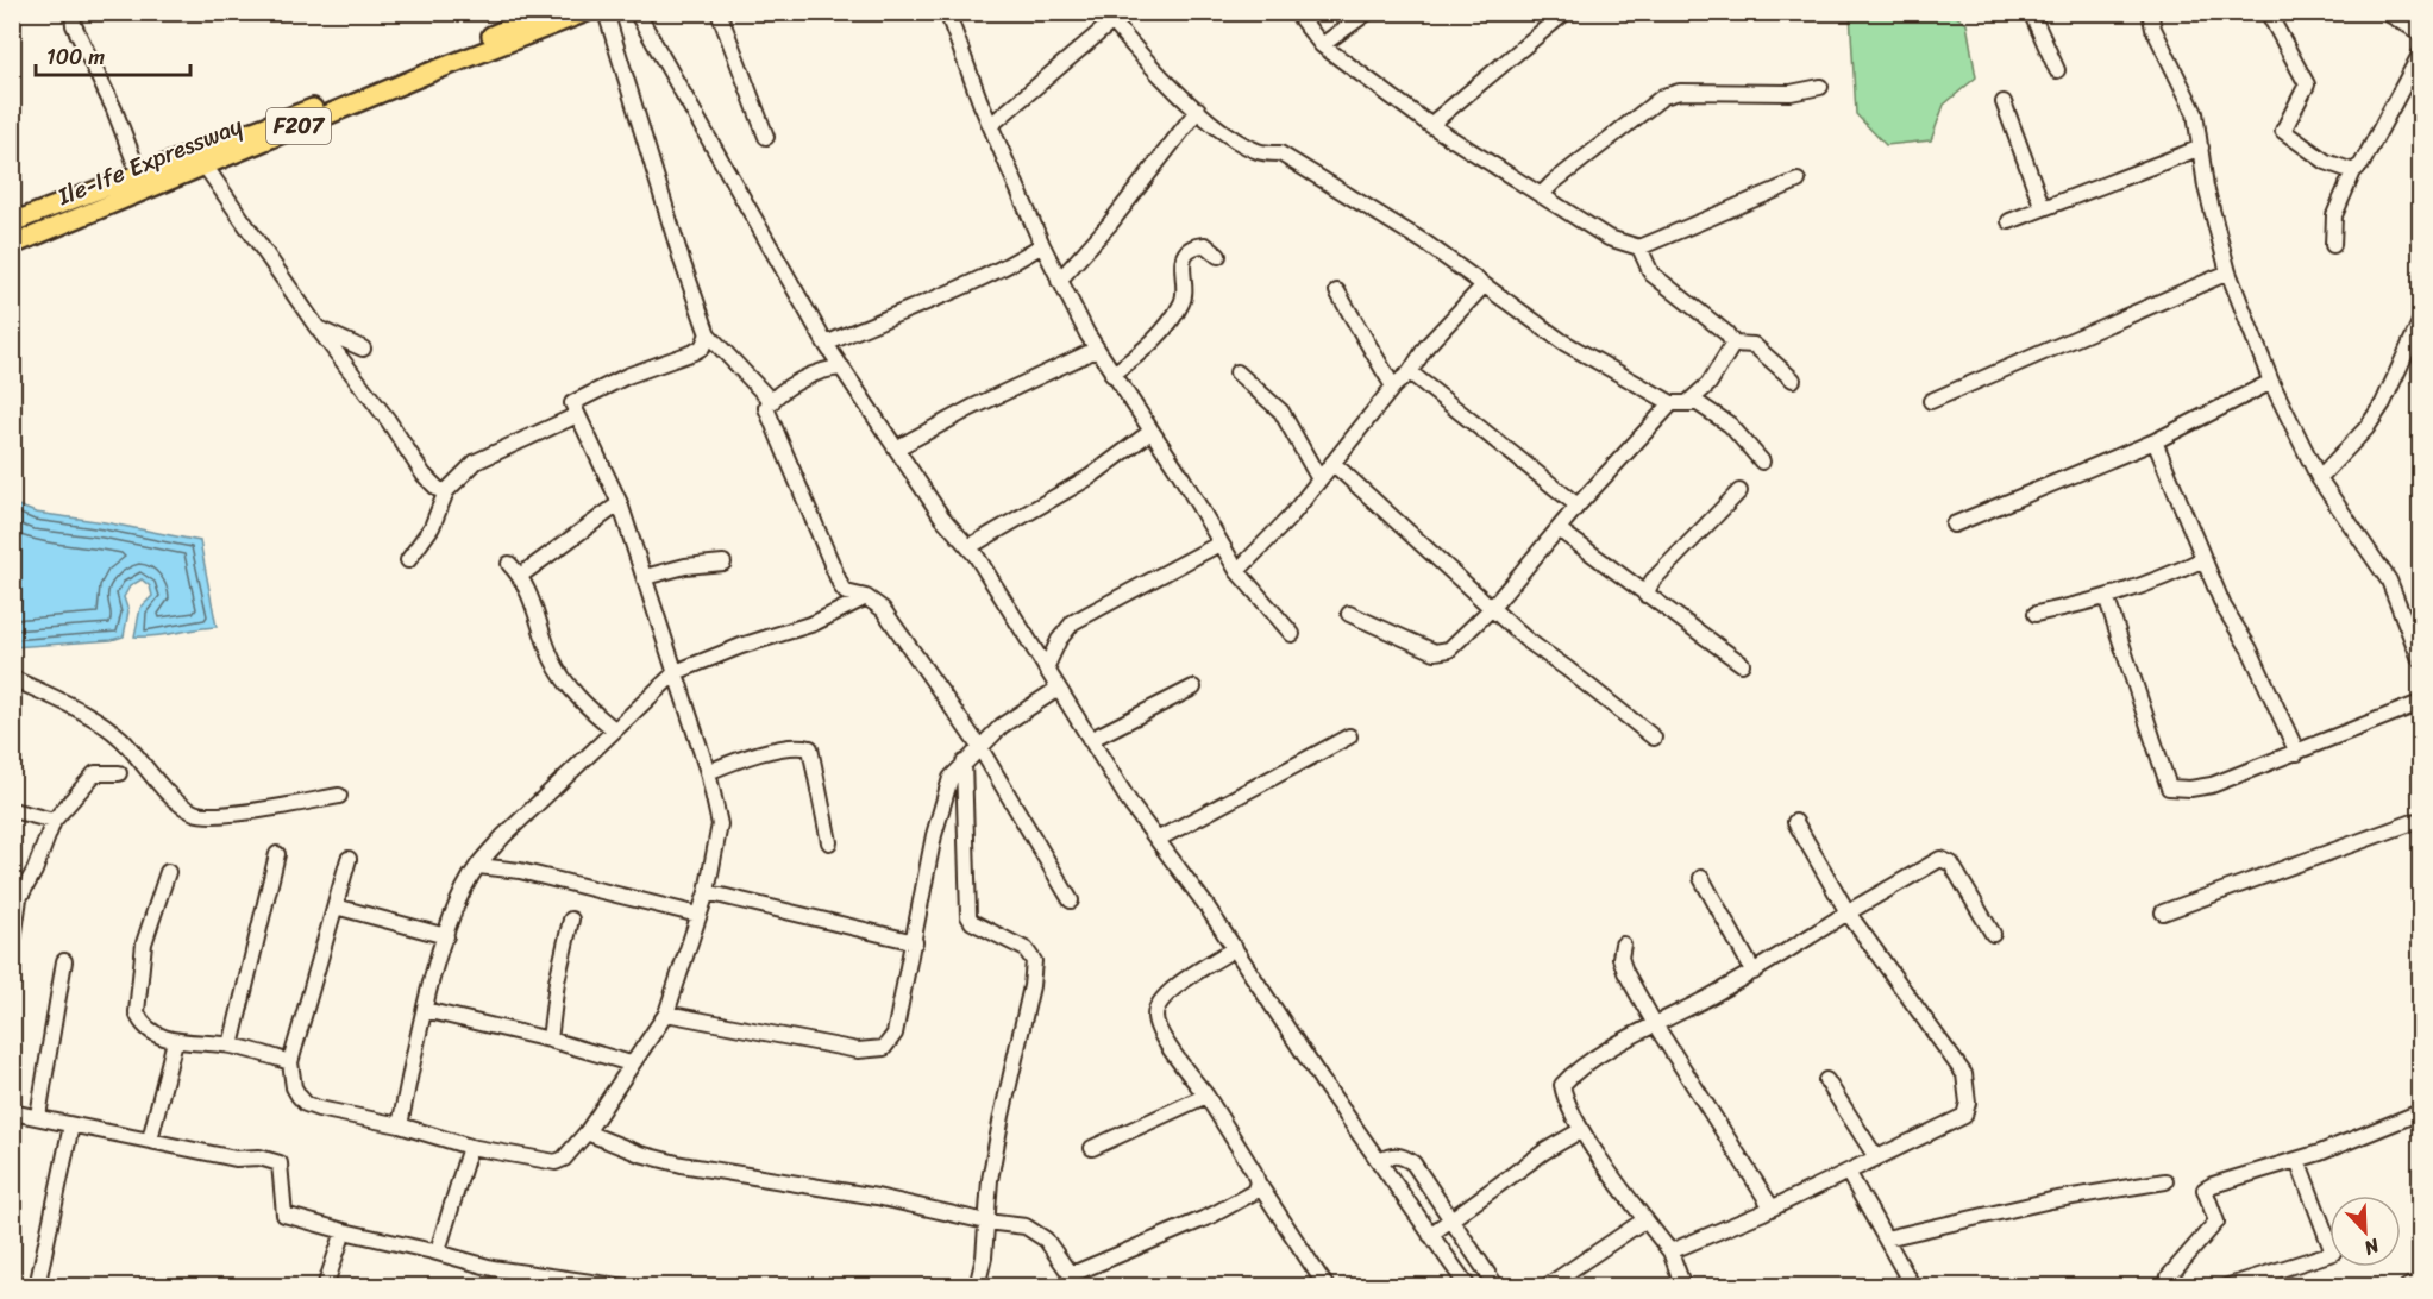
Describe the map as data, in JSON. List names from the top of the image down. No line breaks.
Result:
{"streets":{"main road":["F207","Ile-Ife Expressway"]},"scale_bar":"100 m","north":"bottom right"}
